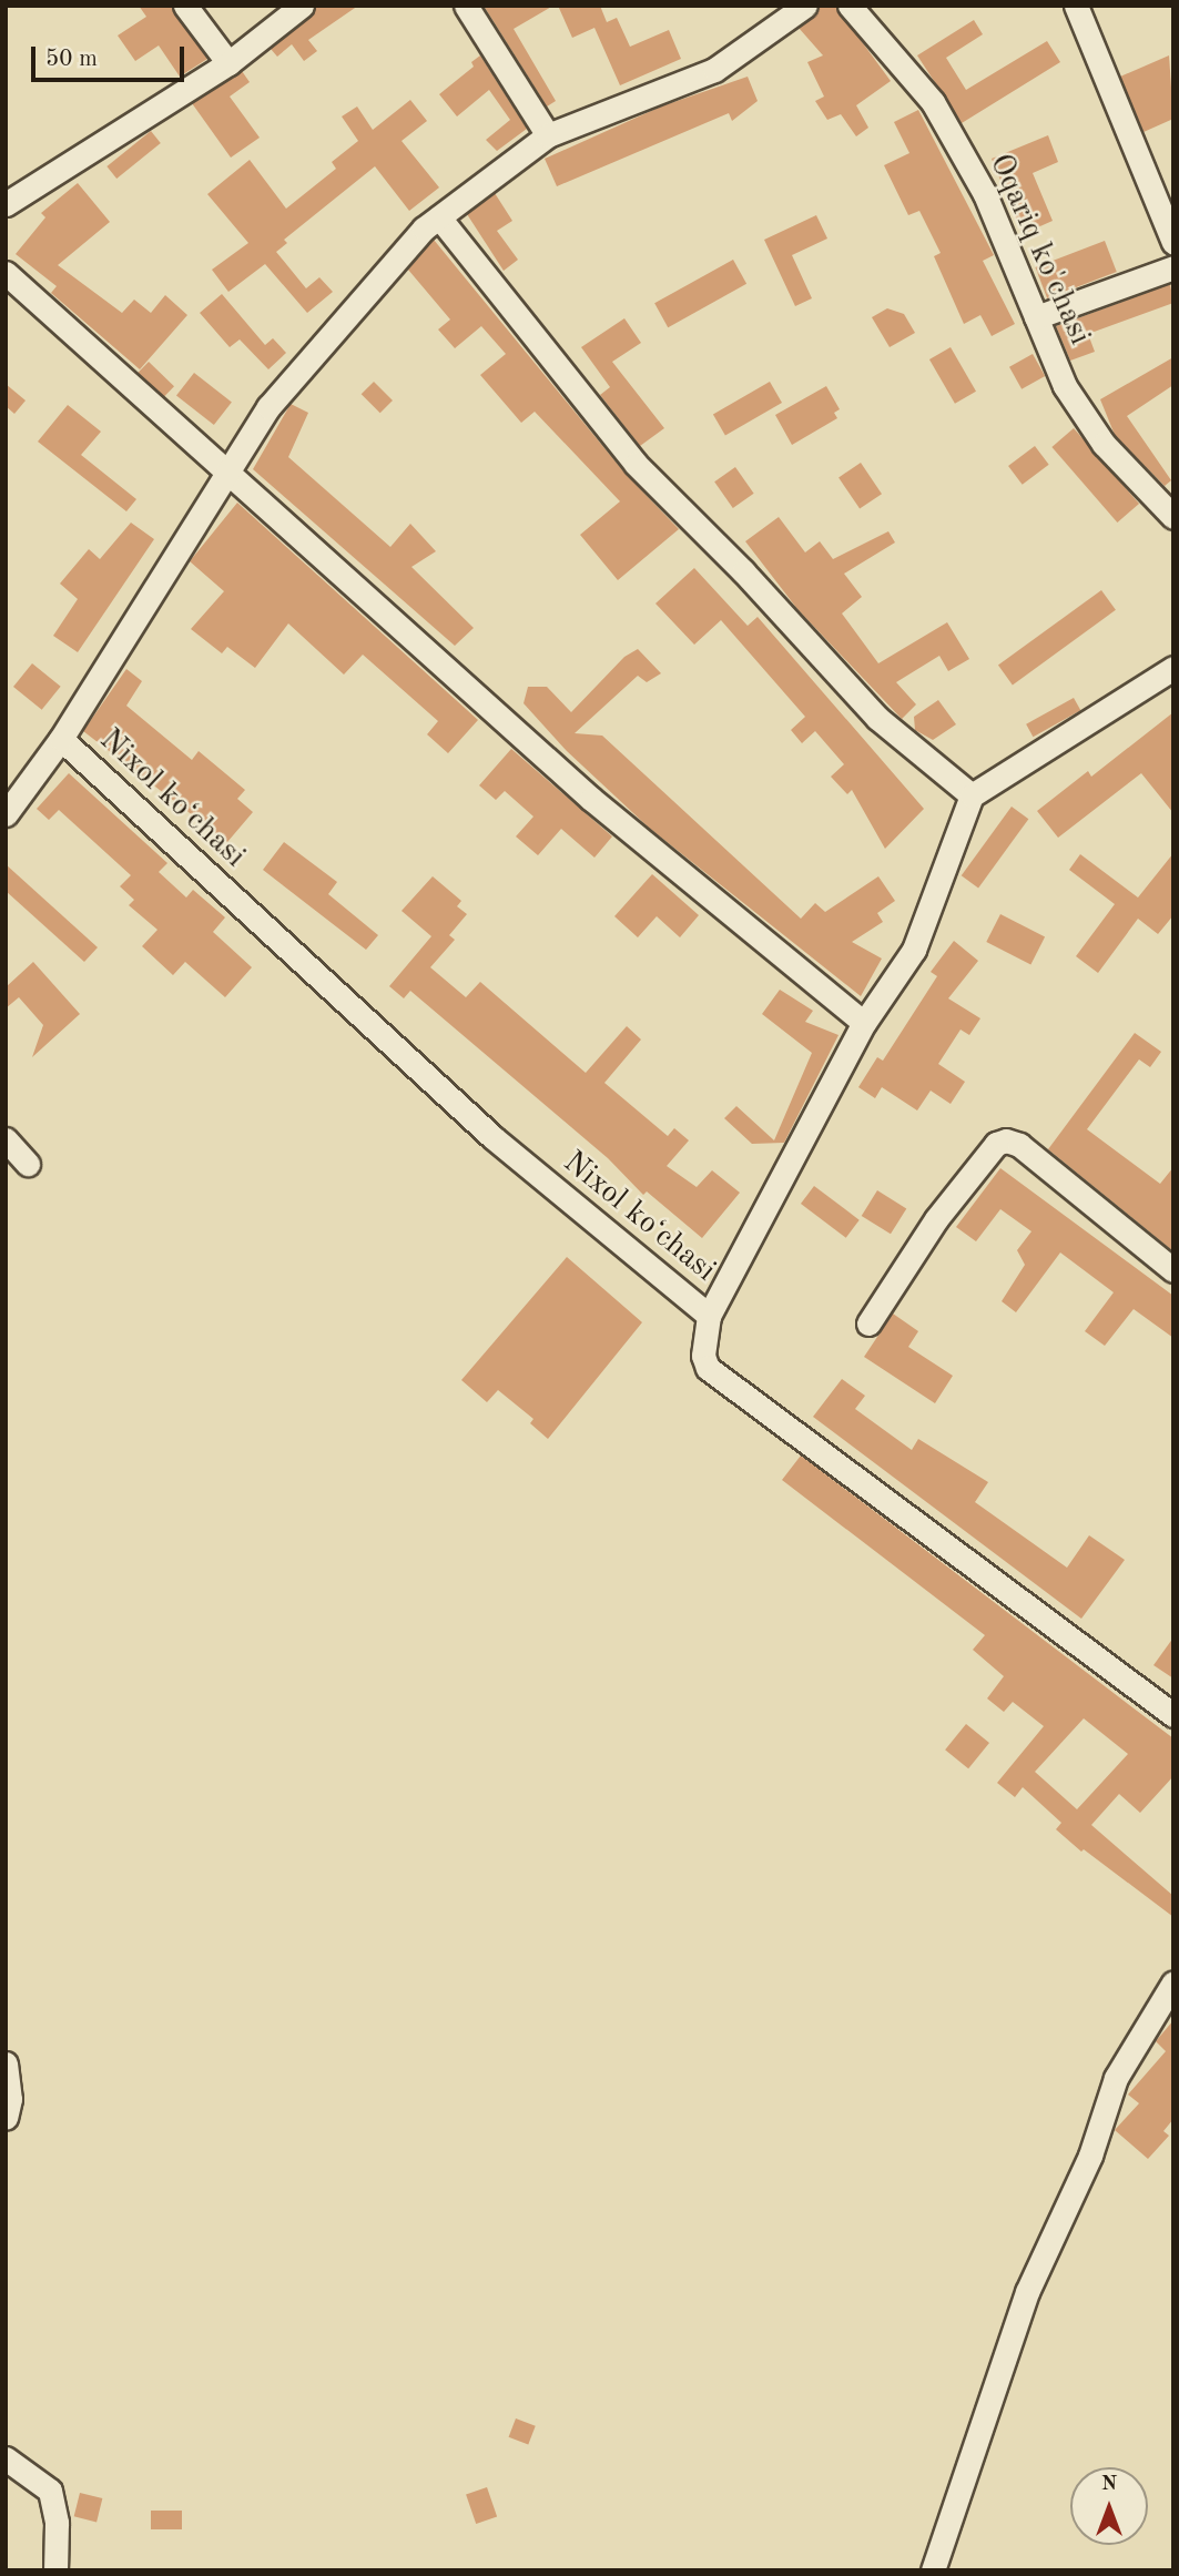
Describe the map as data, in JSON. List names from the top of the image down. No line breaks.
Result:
{"streets":{"street":["Oqariq ko'chasi","Nixol koʻchasi"]},"scale_bar":"50 m","north":"top"}
